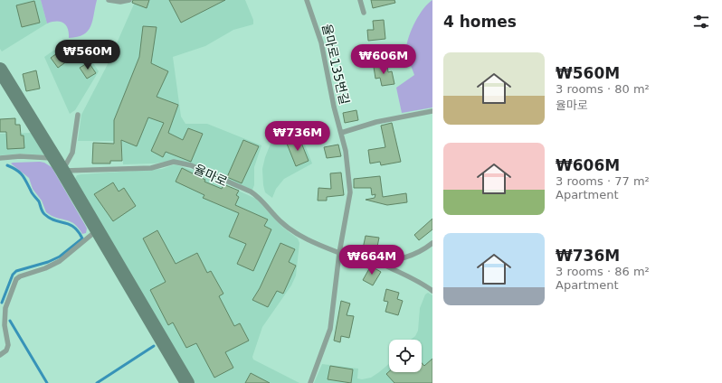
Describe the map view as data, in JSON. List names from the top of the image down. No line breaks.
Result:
{"streets":{"lane":["율마로135번길","율마로"]},"crossings":[["율마로135번길","율마로"]],"page":{"heading":"4 homes","price":["₩560M","₩606M","₩736M","₩664M"],"list":[{"name":"₩560M","note":"3 rooms · 80 m² · 율마로"},{"name":"₩606M","note":"3 rooms · 77 m² · Apartment"},{"name":"₩736M","note":"3 rooms · 86 m² · Apartment"}]}}
